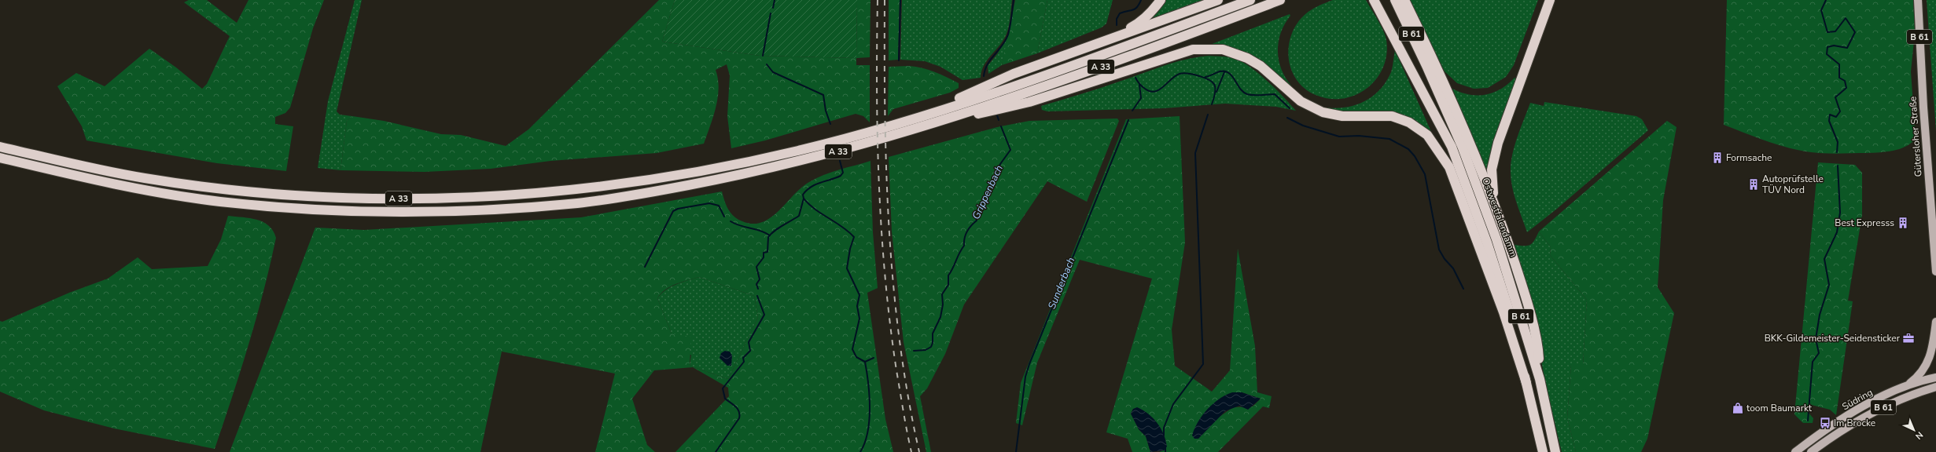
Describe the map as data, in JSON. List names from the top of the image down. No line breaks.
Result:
{"streets":{"highway":["B 61","A 33","Ostwestfalendamm"],"main road":["Gütersloher Straße","Südring"]},"crossings":[["B 61","Südring"]],"water":["Grippenbach","Sunderbach"],"places":{"building":["Formsache","Autoprüfstelle TÜV Nord","Best Expresss"],"office":["BKK-Gildemeister-Seidensticker"],"shop":["toom Baumarkt"],"bus stop":["Im Brocke"]},"north":"bottom right"}
